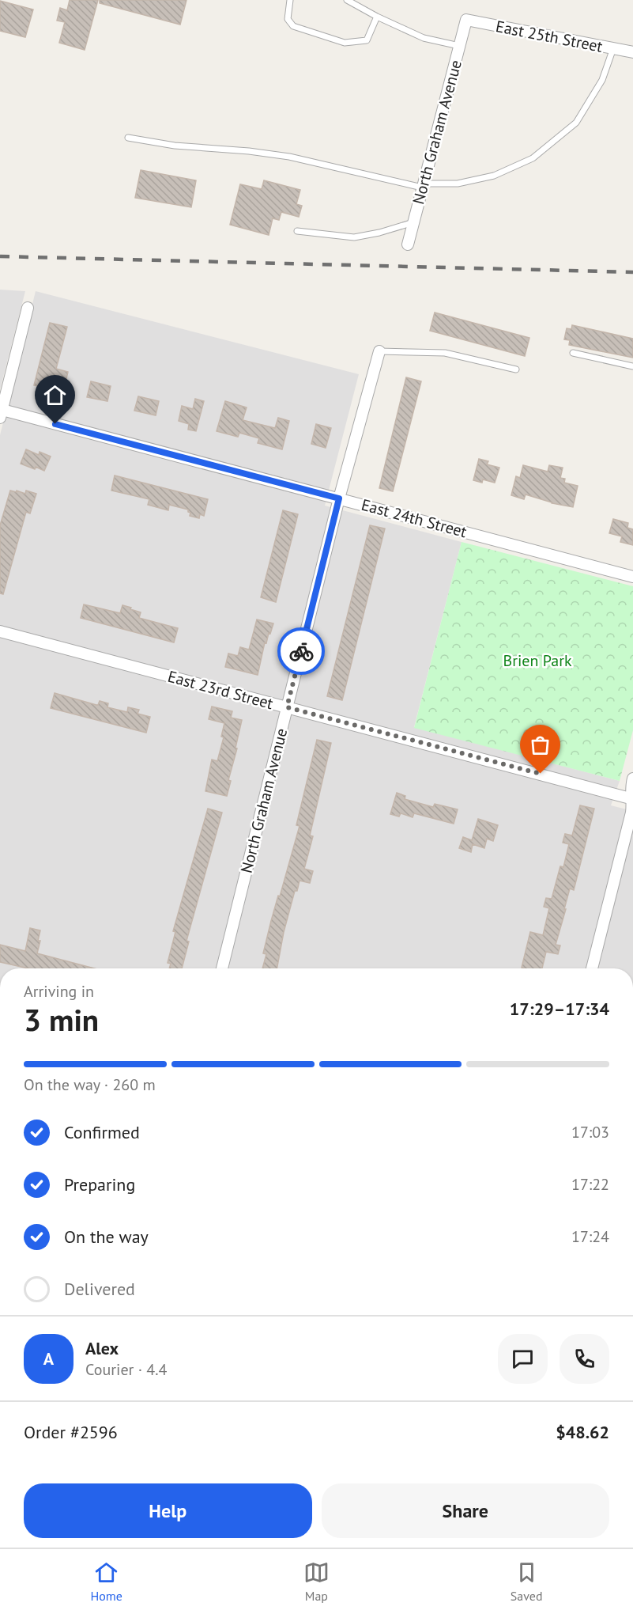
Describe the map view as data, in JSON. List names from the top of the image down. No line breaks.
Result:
{"streets":{"street":["East 25th Street","North Graham Avenue","East 24th Street","East 23rd Street"]},"crossings":[["East 25th Street","North Graham Avenue"],["North Graham Avenue","East 24th Street"],["North Graham Avenue","East 23rd Street"]],"parks":["Brien Park"],"page":{"heading":["3 min","Arriving in","17:29–17:34"],"panel":["Alex","Courier · 4.4","Order #2596","$48.62"],"bar":"On the way · 260 m","list":[["Confirmed","17:03"],["Preparing","17:22"],["On the way","17:24"],"Delivered"],"round":"A","buttons":["Help","Share"],"tabs":["Home","Map","Saved"]}}
